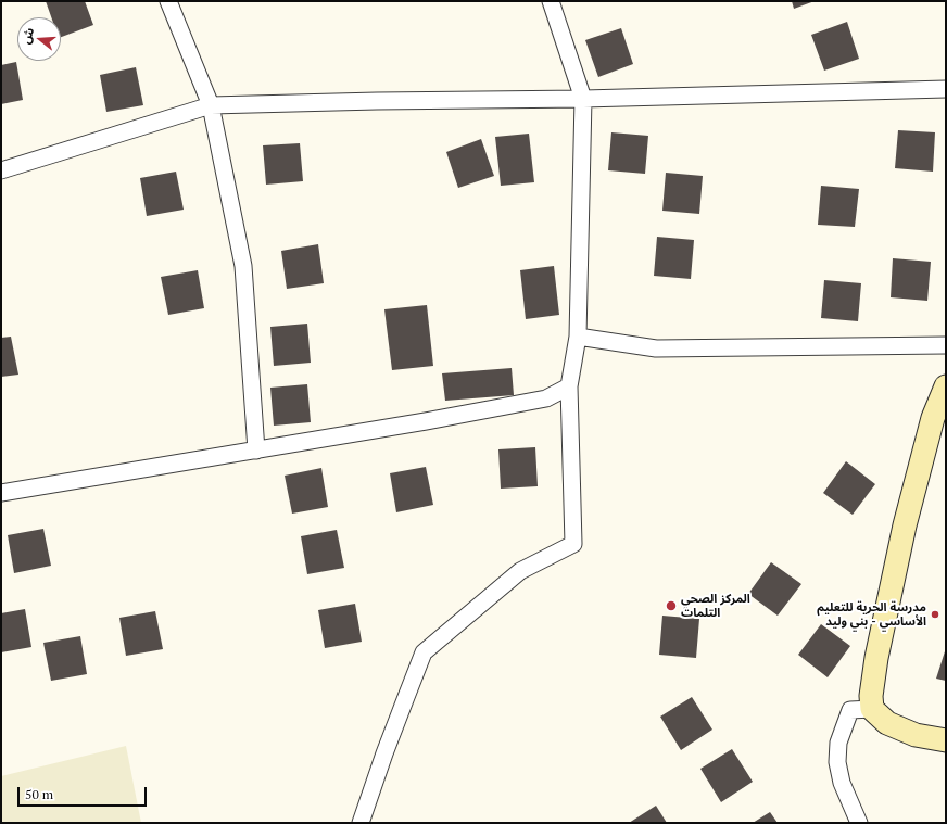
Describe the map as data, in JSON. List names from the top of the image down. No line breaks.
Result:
{"places":["المركز الصحي التلمات","مدرسة الحرية للتعليم الأساسي - بني وليد"],"scale_bar":"50 m","north":"left"}
